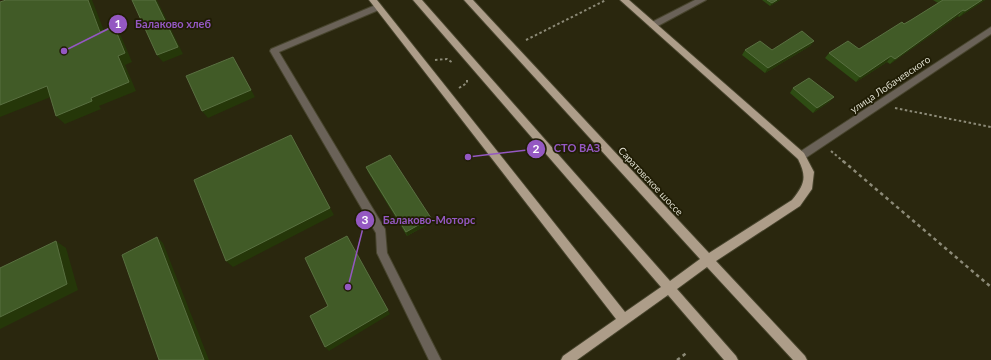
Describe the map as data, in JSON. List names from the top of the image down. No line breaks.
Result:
{"streets":{"main road":["Саратовское шоссе"],"street":["улица Лобачевского"]},"places":["Балаково хлеб","СТО ВАЗ","Балаково-Моторс"]}
